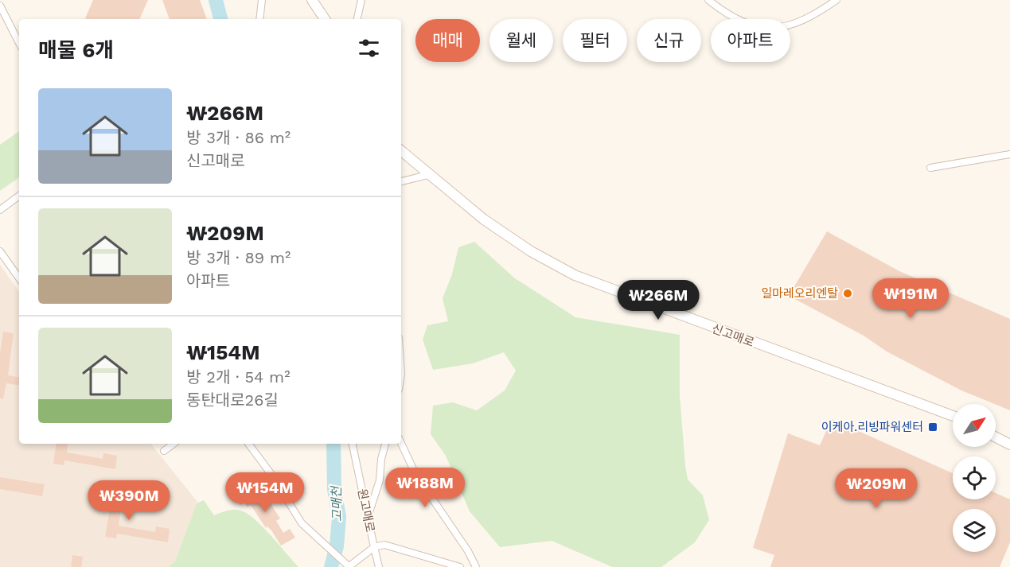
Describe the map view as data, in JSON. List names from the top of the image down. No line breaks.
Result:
{"streets":{"street":["신고매로","원고매로"]},"water":["고매천"],"places":{"other":["일마레오리엔탈"],"transit":["이케아.리빙파워센터"]},"north":"top right","page":{"chip":["매매","월세","필터","신규","아파트"],"heading":"매물 6개","list":[{"name":"₩266M","note":"방 3개 · 86 m² · 신고매로"},{"name":"₩209M","note":"방 3개 · 89 m² · 아파트"},{"name":"₩154M","note":"방 2개 · 54 m² · 동탄대로26길"}],"price":["₩191M","₩266M","₩188M","₩209M","₩154M","₩390M"]}}
